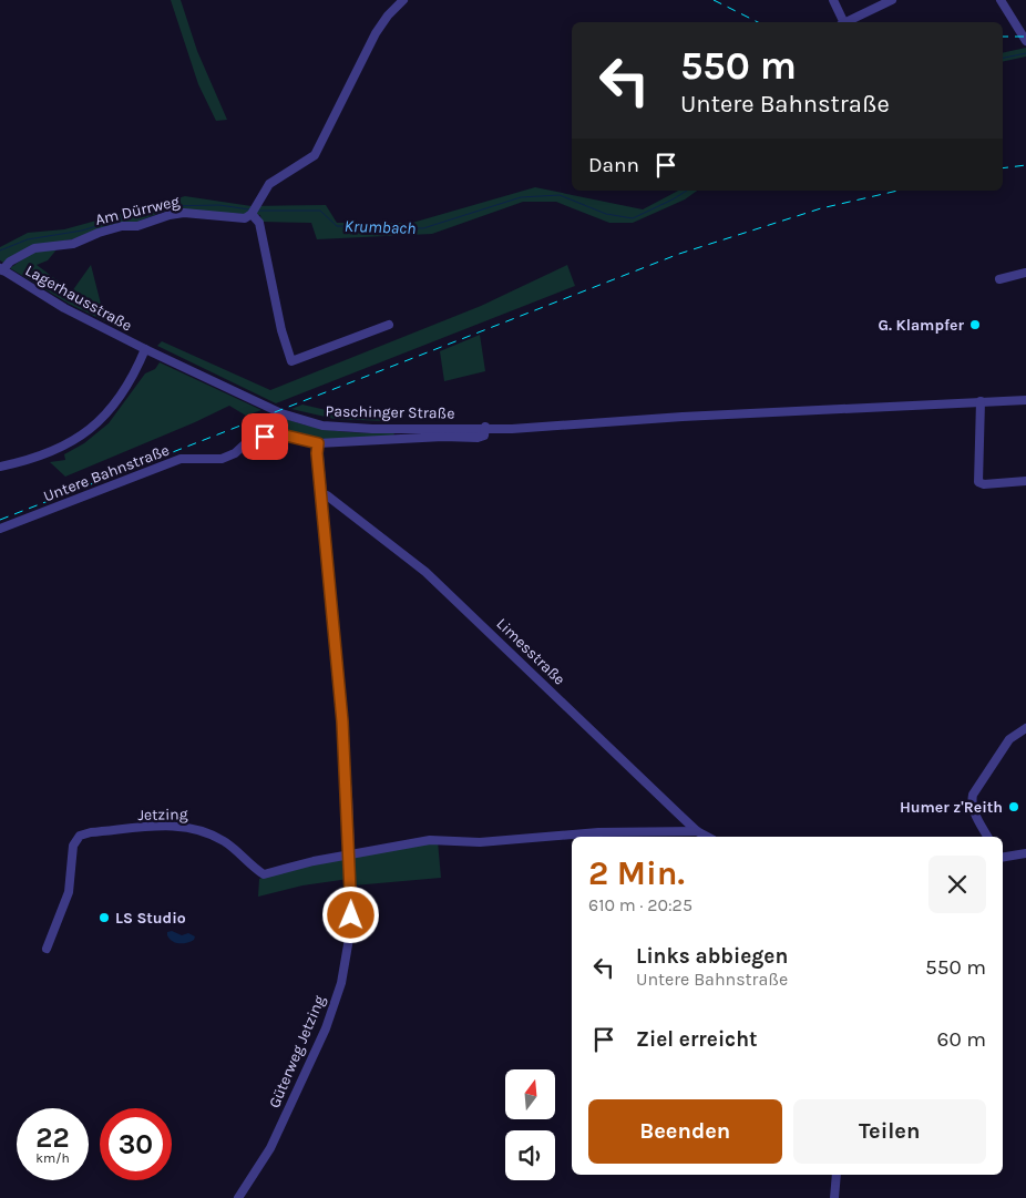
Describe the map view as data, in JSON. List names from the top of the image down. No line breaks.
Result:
{"streets":{"street":["Am Dürrweg","Lagerhausstraße","Paschinger Straße","Untere Bahnstraße","Limesstraße","Jetzing","Güterweg Jetzing"]},"crossings":[["Am Dürrweg","Lagerhausstraße"],["Lagerhausstraße","Paschinger Straße"],["Paschinger Straße","Untere Bahnstraße"],["Untere Bahnstraße","Güterweg Jetzing"],["Limesstraße","Güterweg Jetzing"],["Jetzing","Güterweg Jetzing"]],"water":["Krumbach"],"places":["G. Klampfer","Humer z'Reith","LS Studio"],"north":"top","page":{"turn":["550 m","Untere Bahnstraße"],"then":"Dann","heading":["2 Min.","610 m · 20:25"],"list":[{"name":"Links abbiegen","note":"Untere Bahnstraße","value":"550 m"},{"name":"Ziel erreicht","value":"60 m"}],"buttons":["Beenden","Teilen"],"speed":"22 km/h","limit":"30"}}
